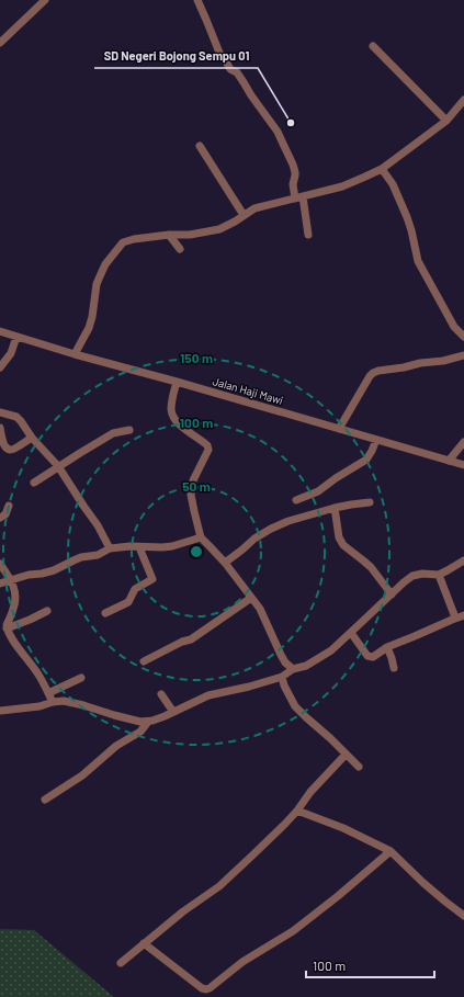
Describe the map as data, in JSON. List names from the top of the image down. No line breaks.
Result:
{"streets":{"street":["Jalan Haji Mawi"]},"places":["SD Negeri Bojong Sempu 01"],"scale_bar":"100 m","rings":["150 m","100 m","50 m"]}
